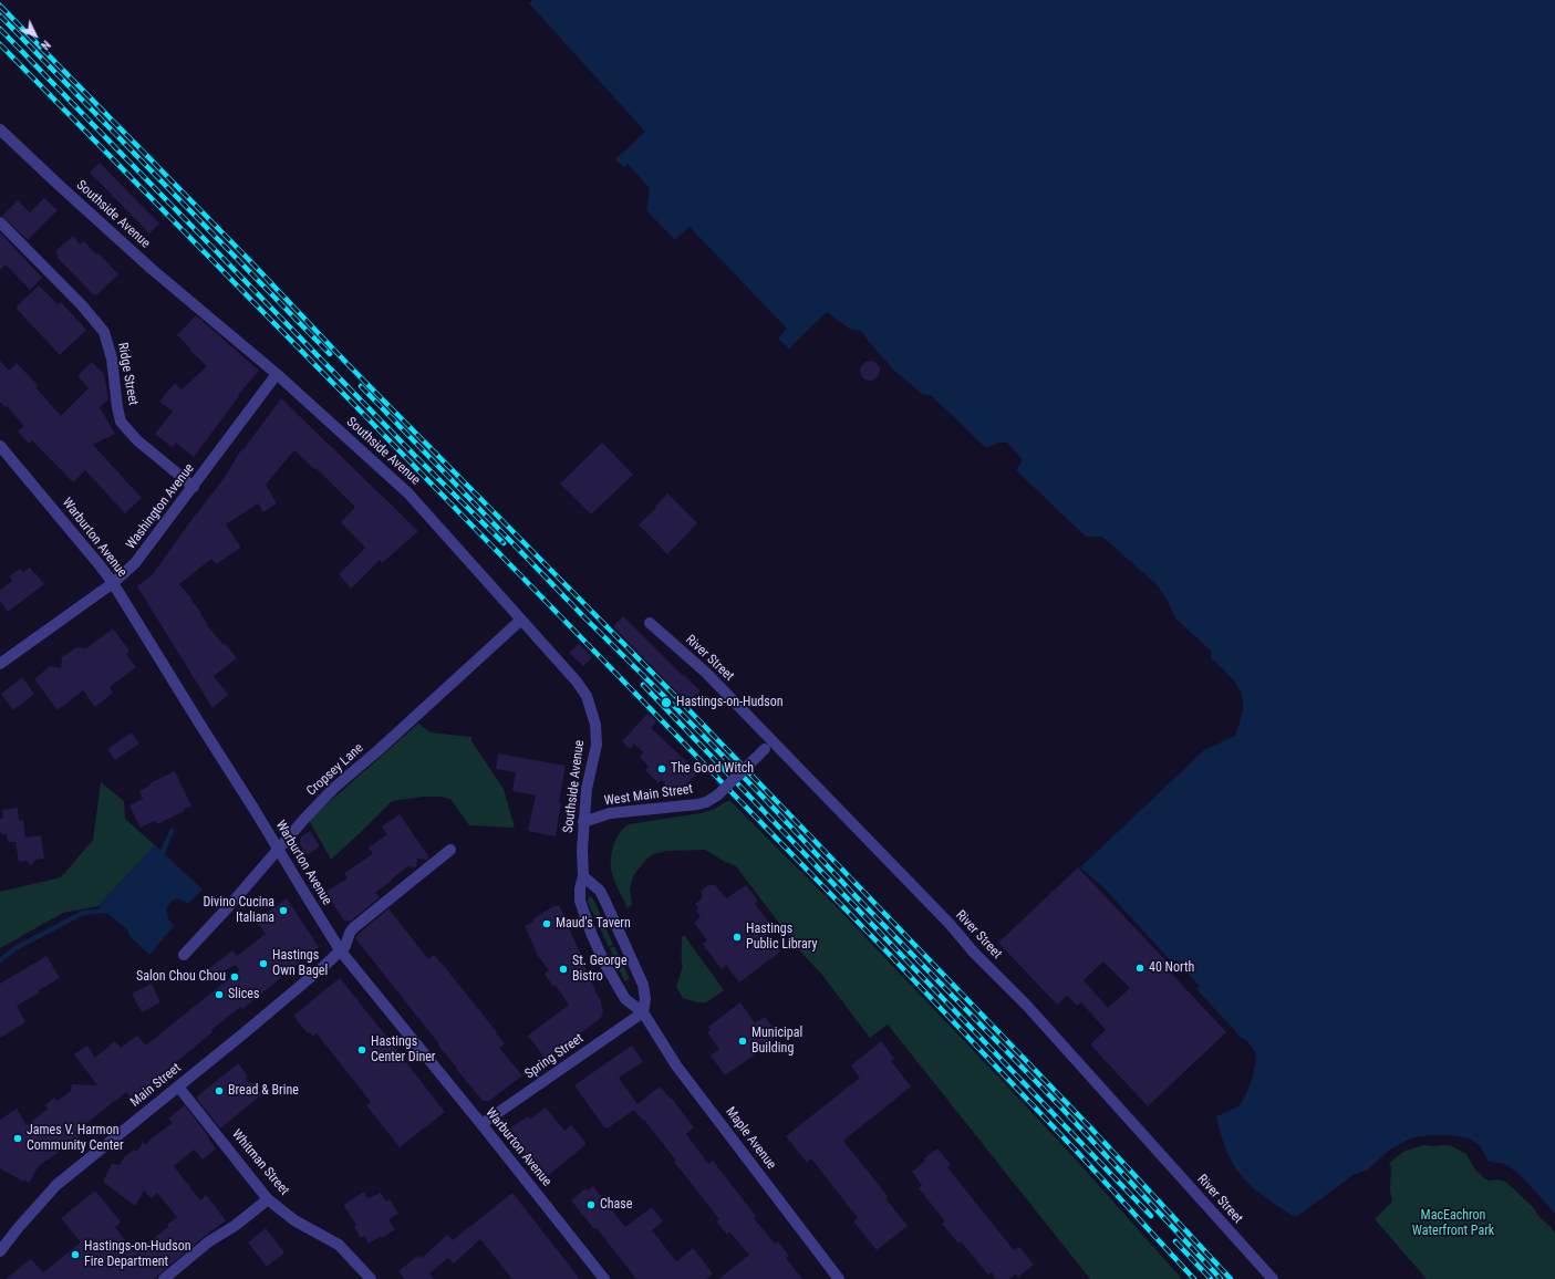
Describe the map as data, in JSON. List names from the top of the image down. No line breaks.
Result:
{"streets":{"street":["Southside Avenue","Ridge Street","Washington Avenue","Warburton Avenue","River Street","Cropsey Lane","West Main Street","Spring Street","Main Street","Maple Avenue","Whitman Street"]},"crossings":[["Southside Avenue","Washington Avenue"],["Southside Avenue","Cropsey Lane"],["Southside Avenue","West Main Street"],["Southside Avenue","Spring Street"],["Southside Avenue","Maple Avenue"],["Ridge Street","Washington Avenue"],["Washington Avenue","Warburton Avenue"],["Warburton Avenue","Spring Street"],["Warburton Avenue","Main Street"],["River Street","West Main Street"],["Spring Street","Maple Avenue"],["Main Street","Whitman Street"]],"parks":["MacEachron Waterfront Park"],"places":["Hastings-on-Hudson","The Good Witch","Divino Cucina Italiana","Maud's Tavern","Hastings Public Library","Hastings Own Bagel","40 North","St. George Bistro","Salon Chou Chou","Slices","Municipal Building","Hastings Center Diner","Bread & Brine","James V. Harmon Community Center","Chase","Hastings-on-Hudson Fire Department"],"north":"bottom right"}
